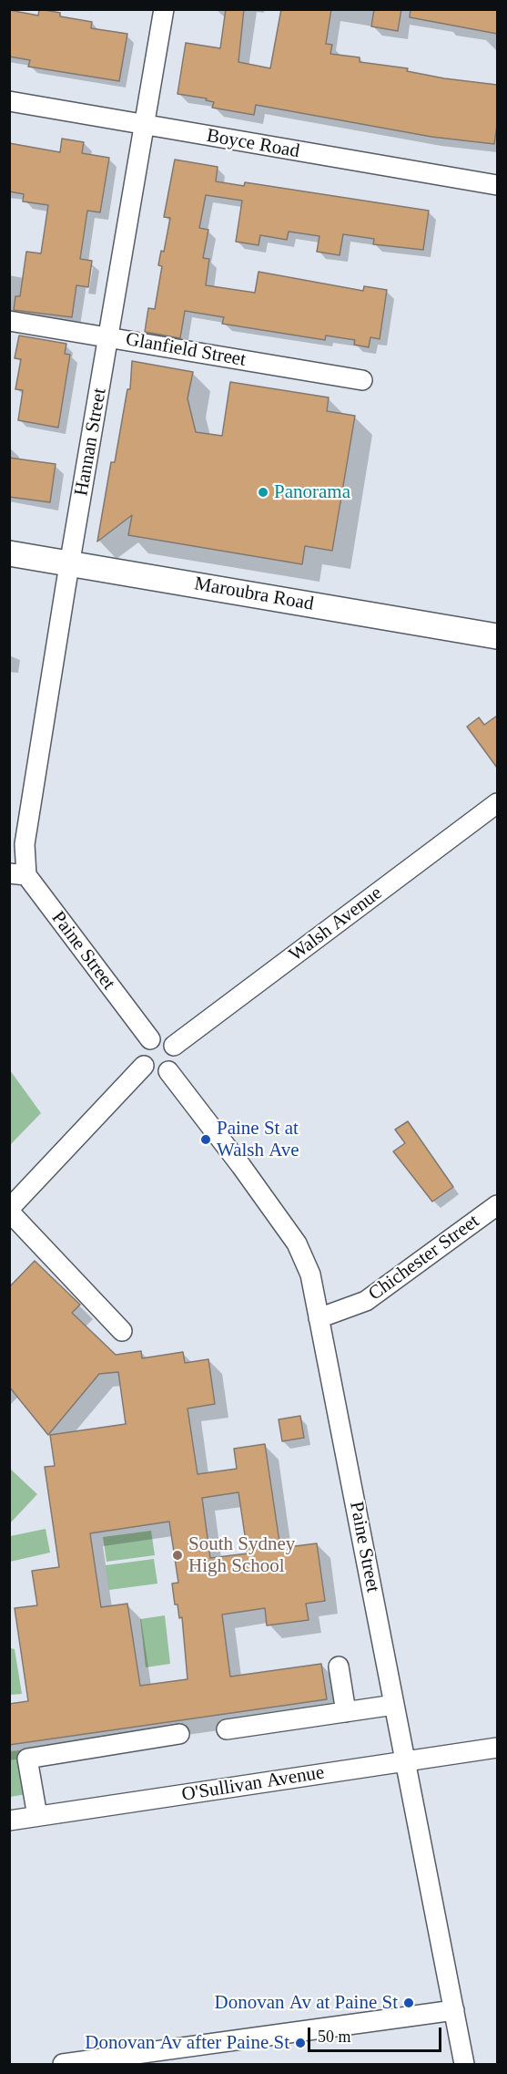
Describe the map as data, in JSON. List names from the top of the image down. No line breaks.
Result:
{"streets":{"main road":["Maroubra Road"],"street":["Boyce Road","Glanfield Street","Hannan Street","Walsh Avenue","Paine Street","Chichester Street","O'Sullivan Avenue"]},"crossings":[["Boyce Road","Hannan Street"],["Glanfield Street","Hannan Street"],["Hannan Street","Maroubra Road"],["Hannan Street","Paine Street"],["Walsh Avenue","Paine Street"],["Paine Street","Chichester Street"],["Paine Street","O'Sullivan Avenue"]],"places":["Panorama","Paine St at Walsh Ave","South Sydney High School","Donovan Av at Paine St","Donovan Av after Paine St"],"scale_bar":"50 m"}
